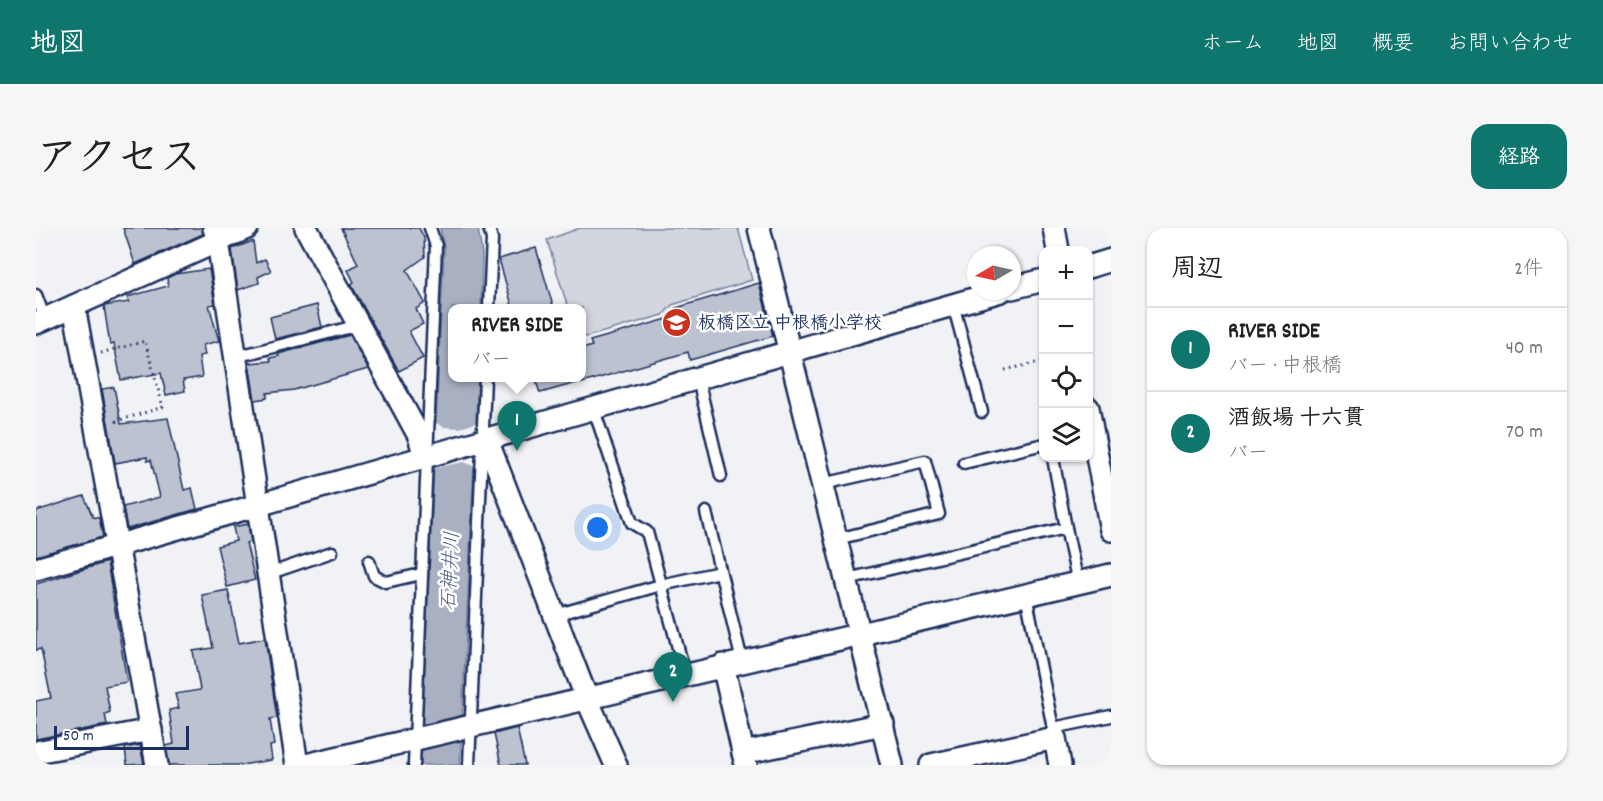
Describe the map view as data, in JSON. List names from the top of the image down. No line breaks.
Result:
{"water":["石神井川"],"places":{"school or university":["板橋区立 中根橋小学校"]},"scale_bar":"50 m","north":"left","page":{"header":"地図","nav":["ホーム","地図","概要","お問い合わせ"],"title":"アクセス","buttons":"経路","heading":["周辺","2件"],"map_buttons":["+","−"],"popup":["RIVER SIDE","バー"],"list":[{"mark":"1","name":"RIVER SIDE","note":"バー · 中根橋","value":"40 m"},{"mark":"2","name":"酒飯場 十六貫","note":"バー","value":"70 m"}],"pins":["1","2"],"scale":"50 m"}}
